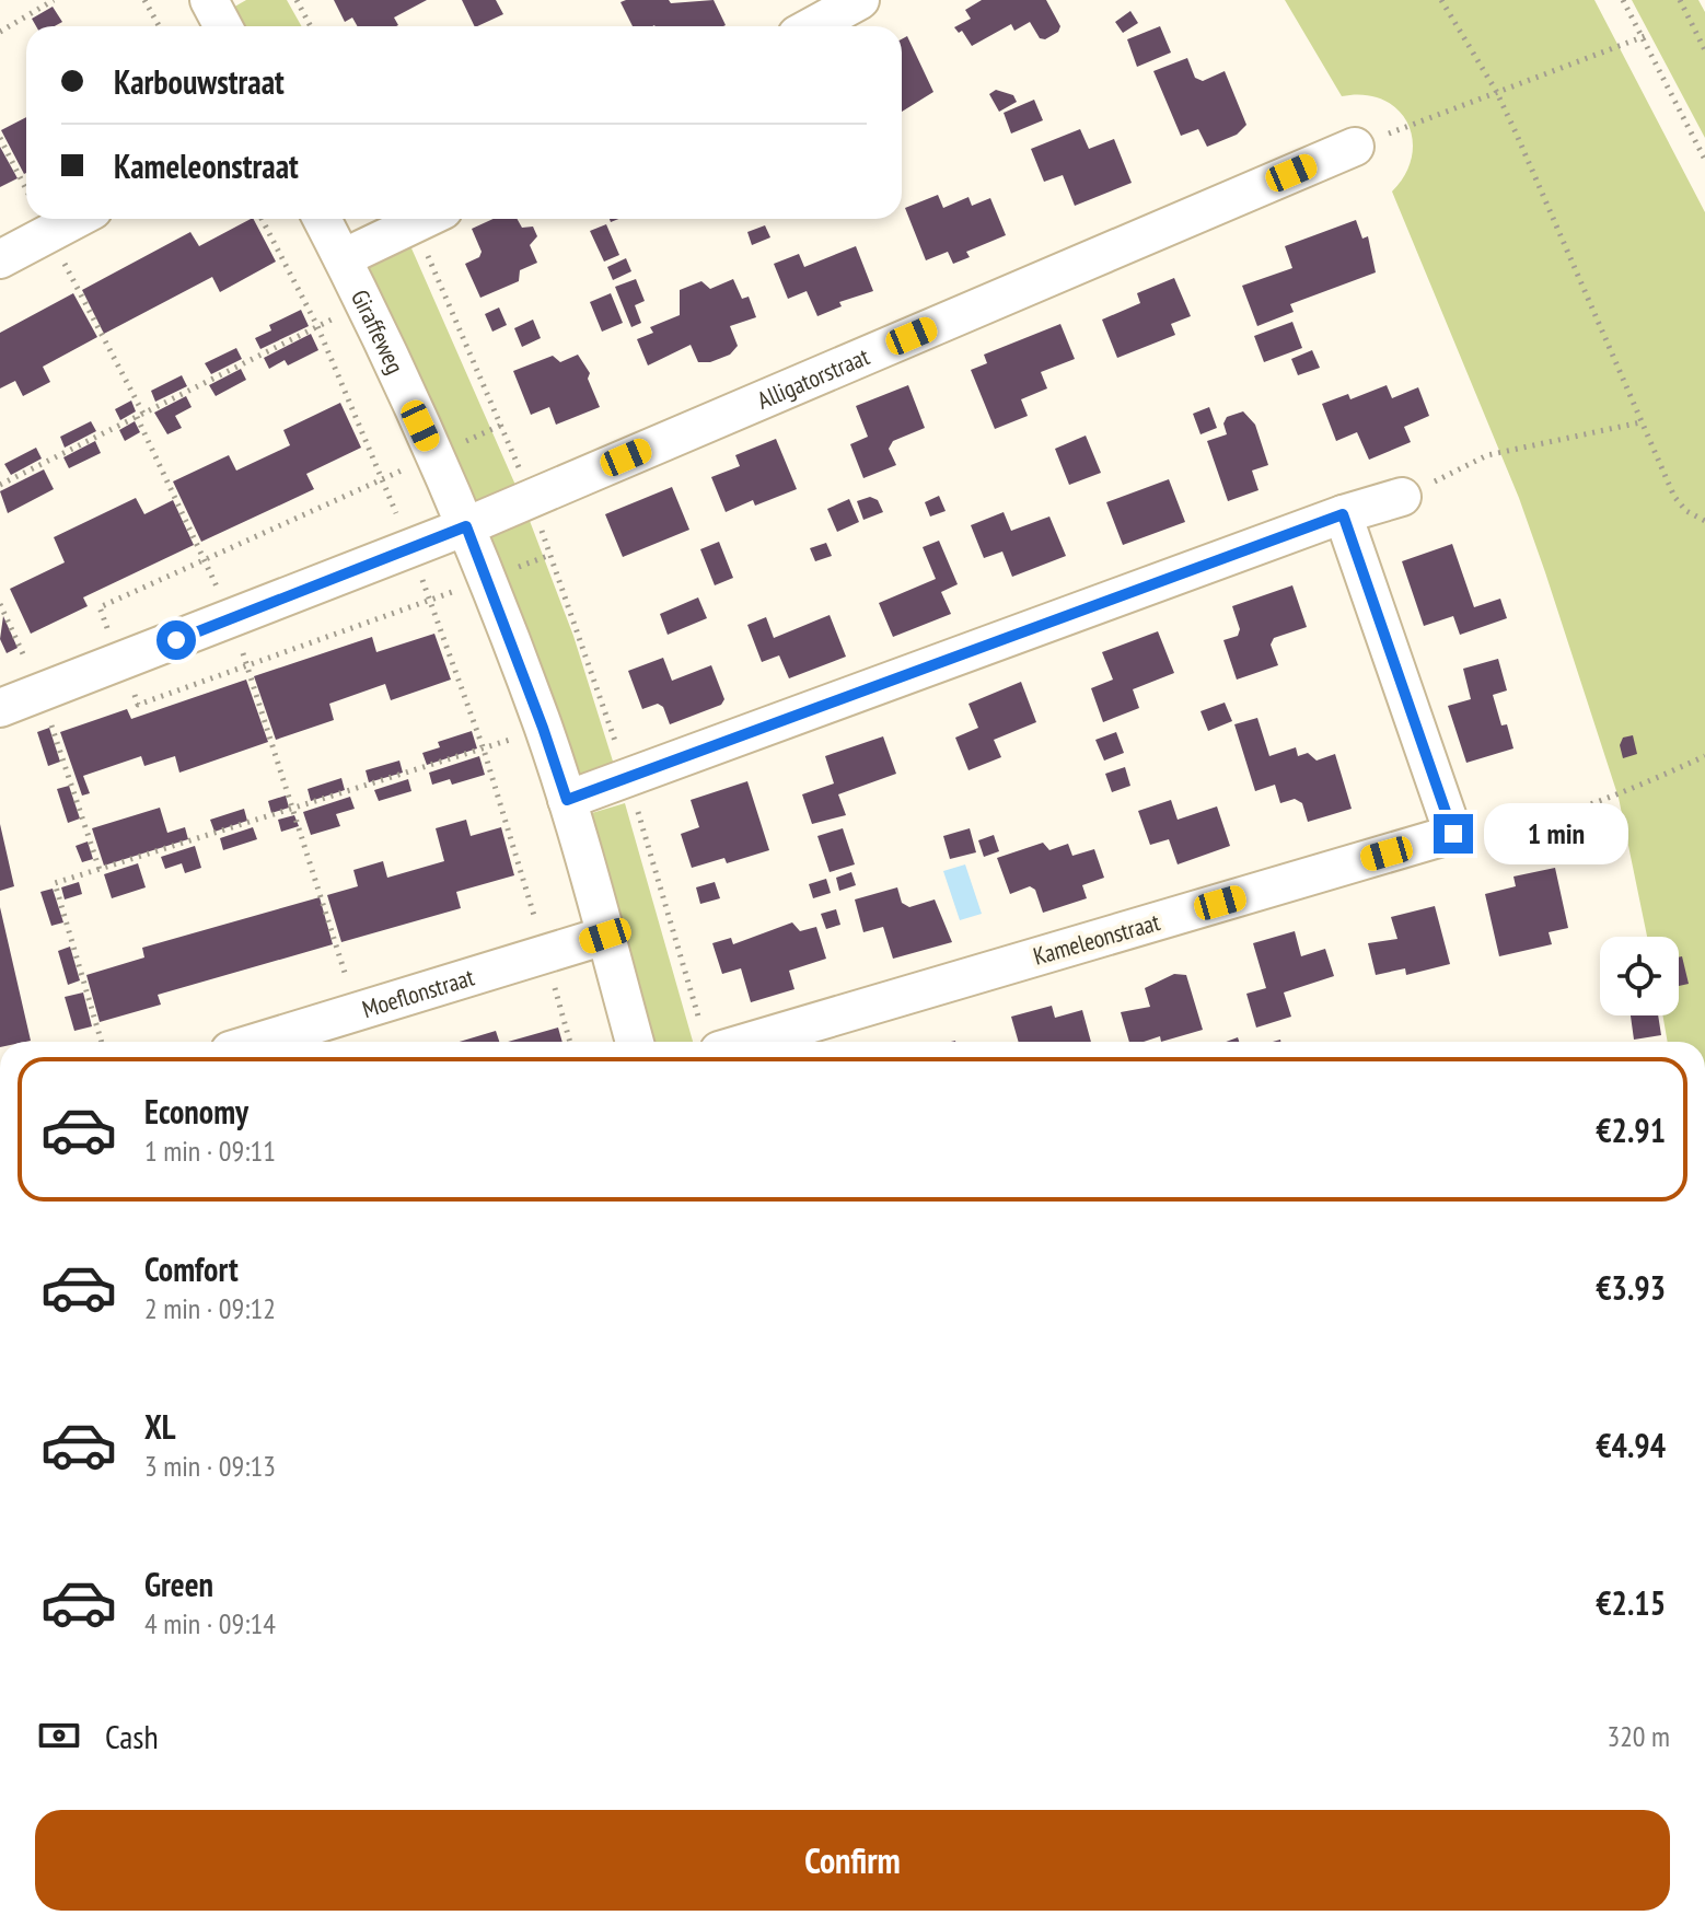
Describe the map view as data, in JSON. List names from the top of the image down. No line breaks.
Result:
{"streets":{"street":["Giraffeweg","Alligatorstraat","Kameleonstraat","Moeflonstraat"]},"crossings":[["Giraffeweg","Alligatorstraat"],["Giraffeweg","Moeflonstraat"]],"page":{"banner":["Karbouwstraat","Kameleonstraat"],"bubble":"1 min","list":[{"name":"Economy","note":"1 min · 09:11","value":"€2.91"},{"name":"Comfort","note":"2 min · 09:12","value":"€3.93"},{"name":"XL","note":"3 min · 09:13","value":"€4.94"},{"name":"Green","note":"4 min · 09:14","value":"€2.15"}],"pay":["Cash","320 m"],"buttons":"Confirm"}}
